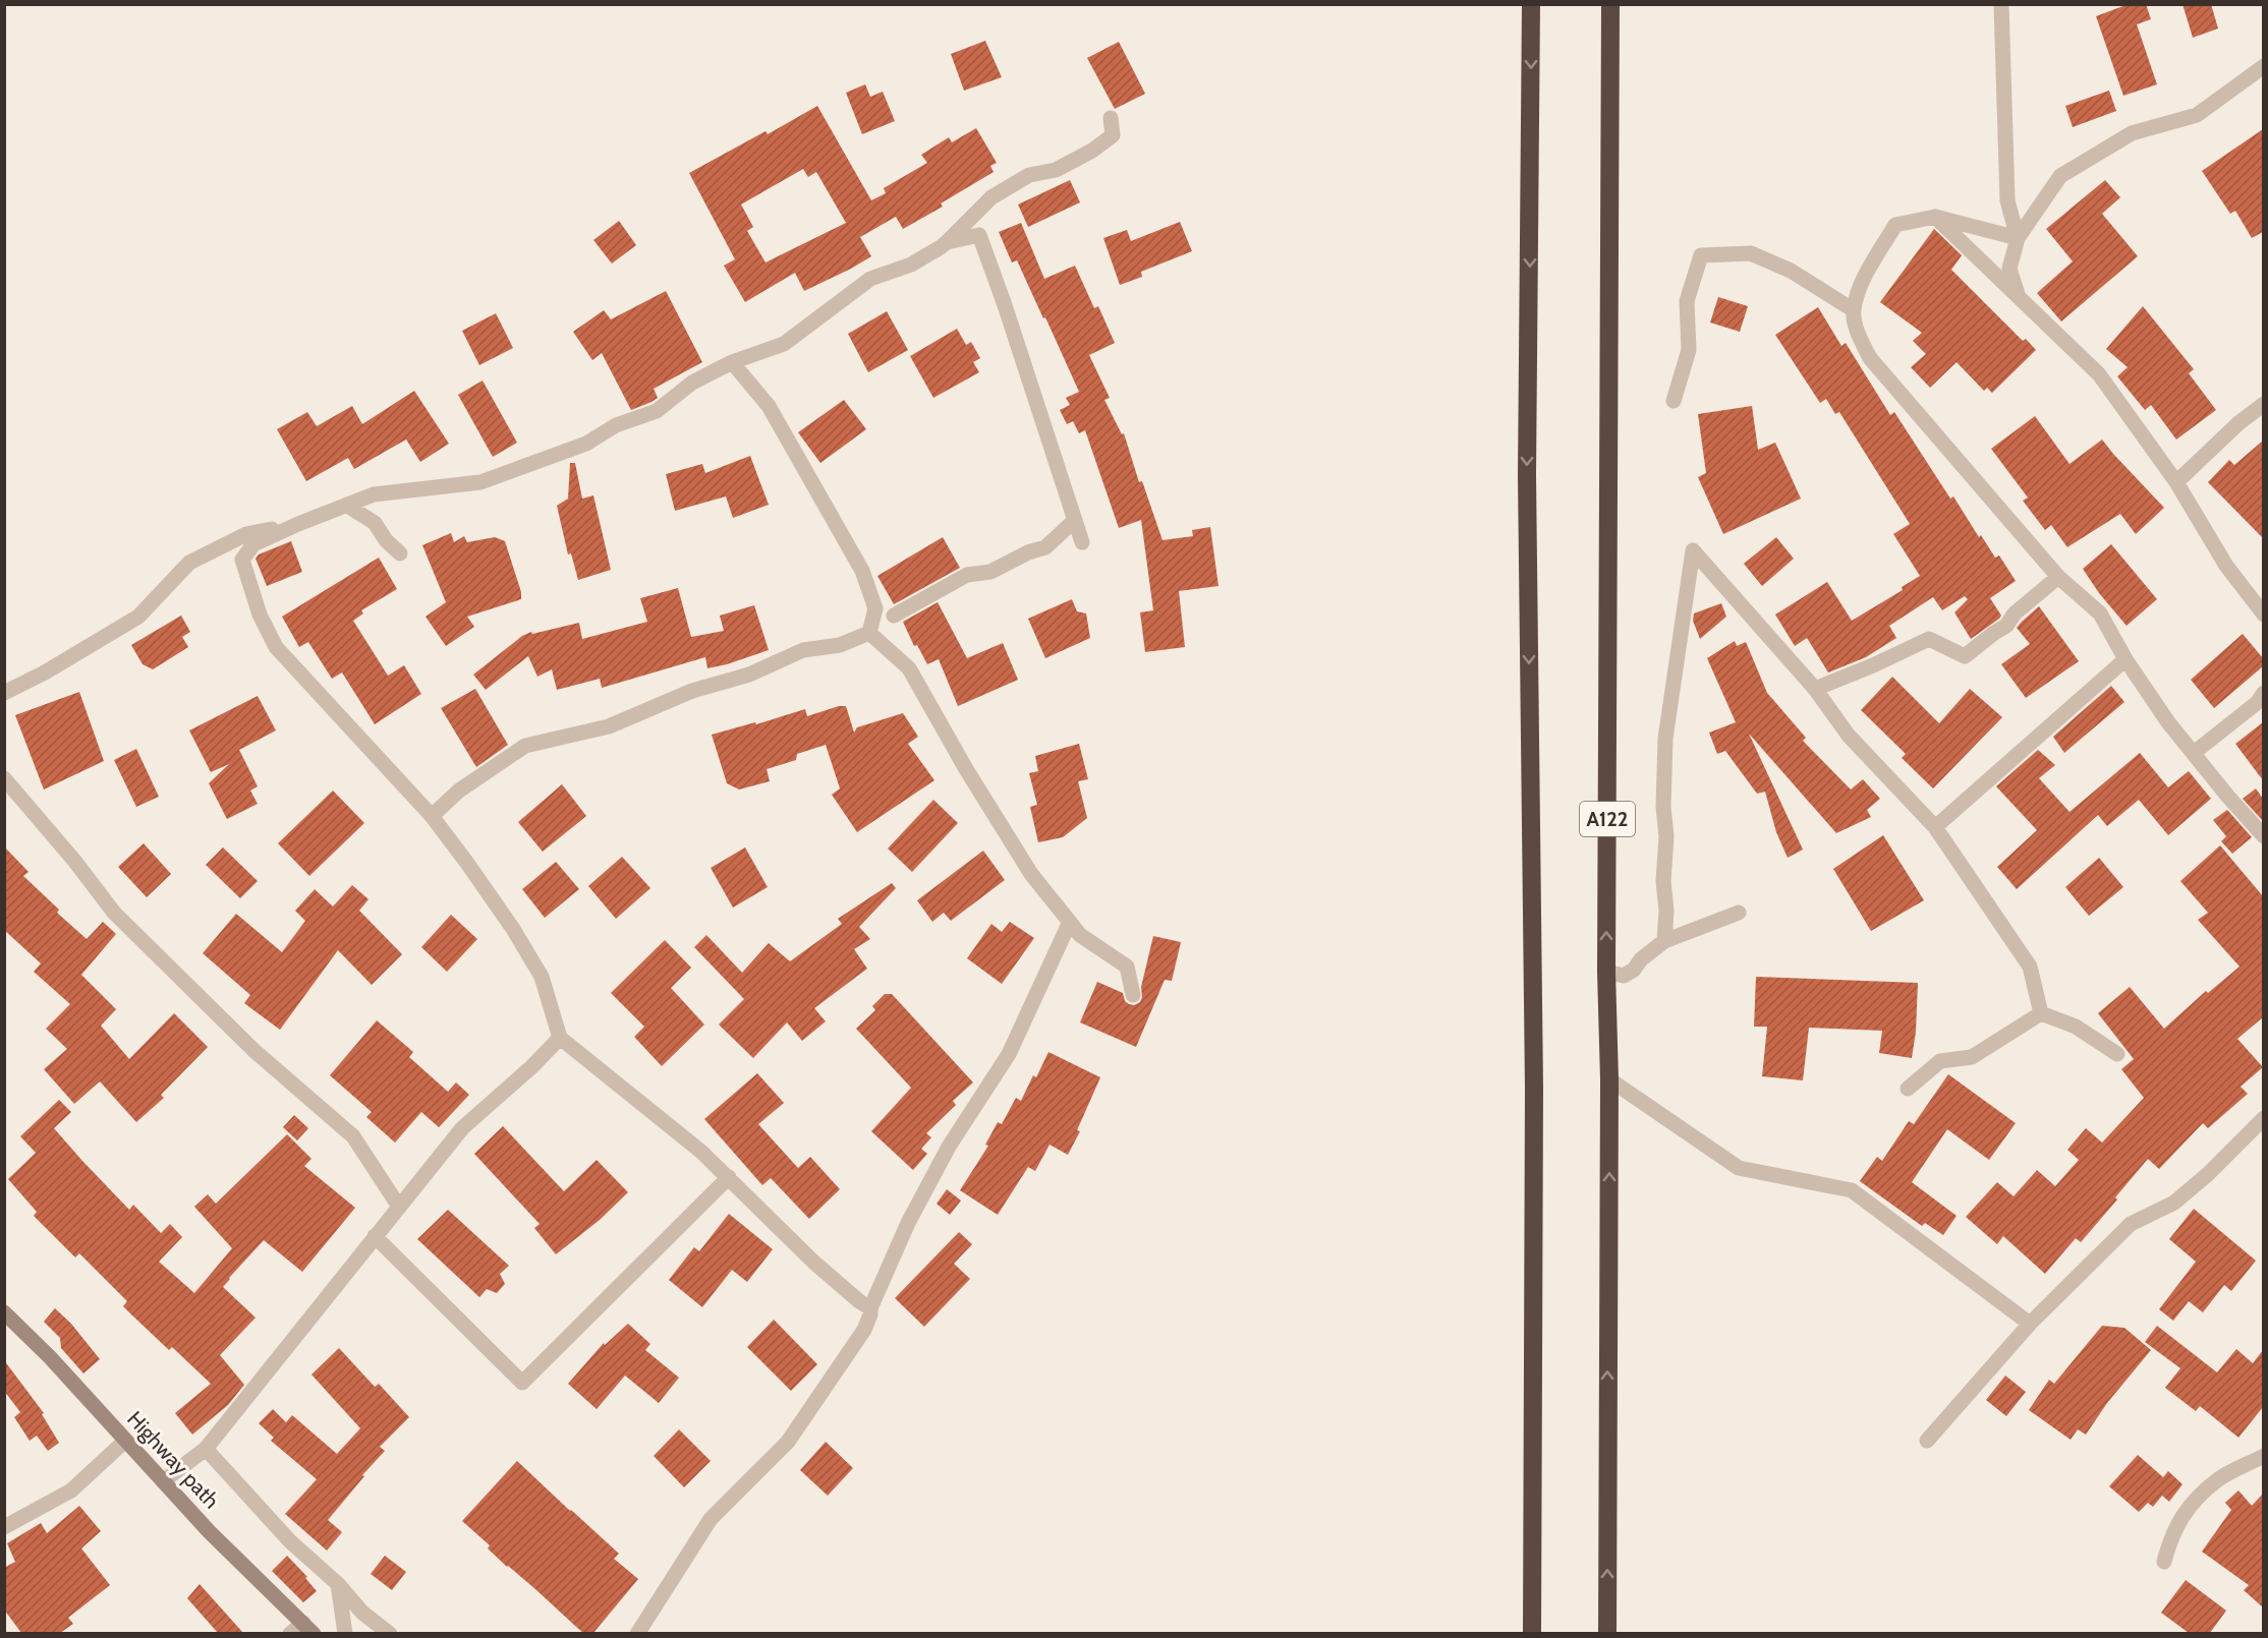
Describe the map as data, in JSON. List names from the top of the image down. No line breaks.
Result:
{"streets":{"highway":["A122"],"street":["Highway path"]}}
